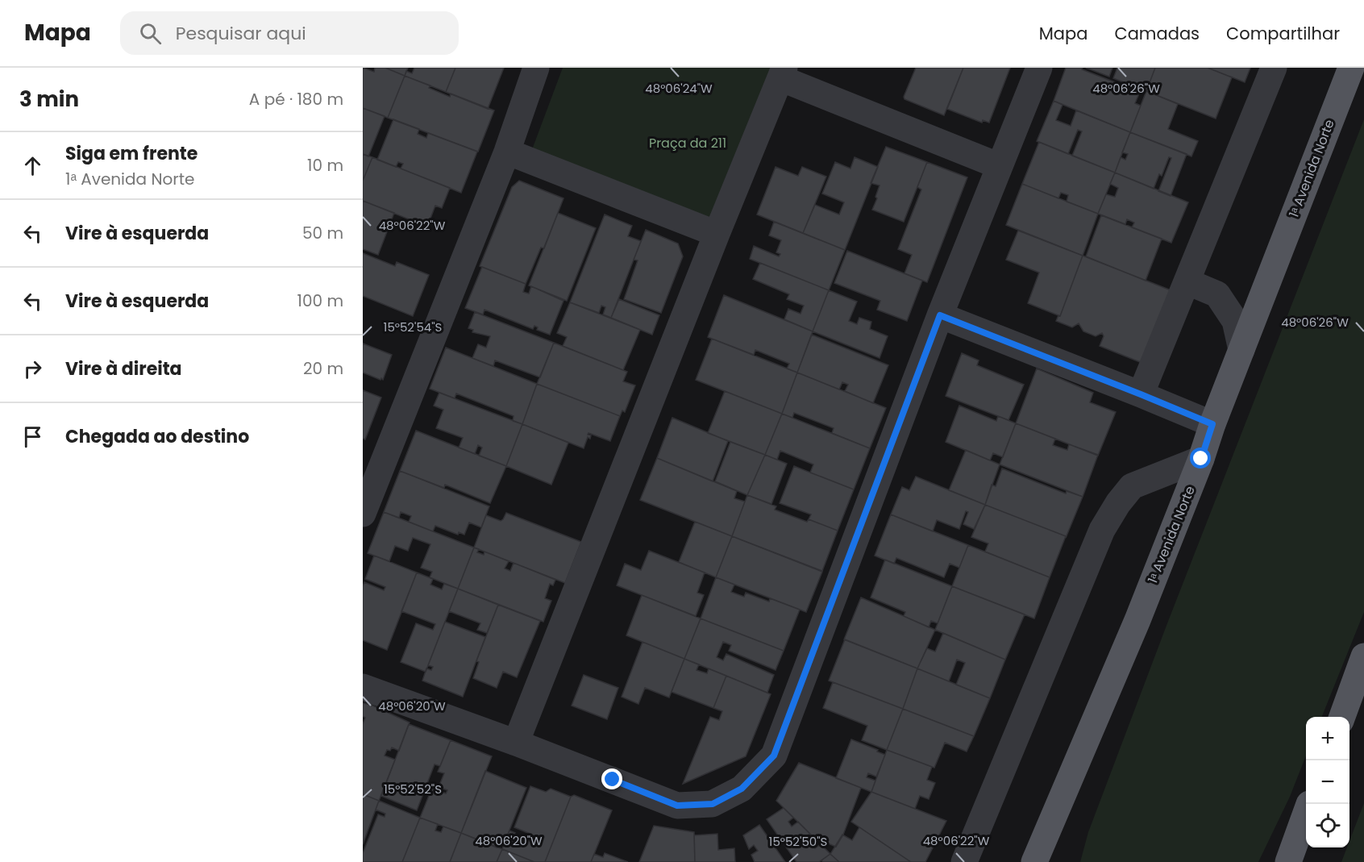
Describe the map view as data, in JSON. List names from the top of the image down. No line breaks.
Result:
{"streets":{"main road":["1ᵃ Avenida Norte"]},"parks":["Praça da 211"],"page":{"header":"Mapa","search":"Pesquisar aqui","nav":["Mapa","Camadas","Compartilhar"],"heading":["3 min","A pé · 180 m"],"list":[["Siga em frente","1ᵃ Avenida Norte","10 m"],["Vire à esquerda","50 m"],["Vire à esquerda","100 m"],["Vire à direita","20 m"],"Chegada ao destino"],"map_buttons":["+","−"]},"coordinates":["48°06'24\"W","48°06'26\"W","48°06'22\"W","15°52'54\"S","48°06'20\"W","15°52'52\"S","15°52'50\"S"]}
